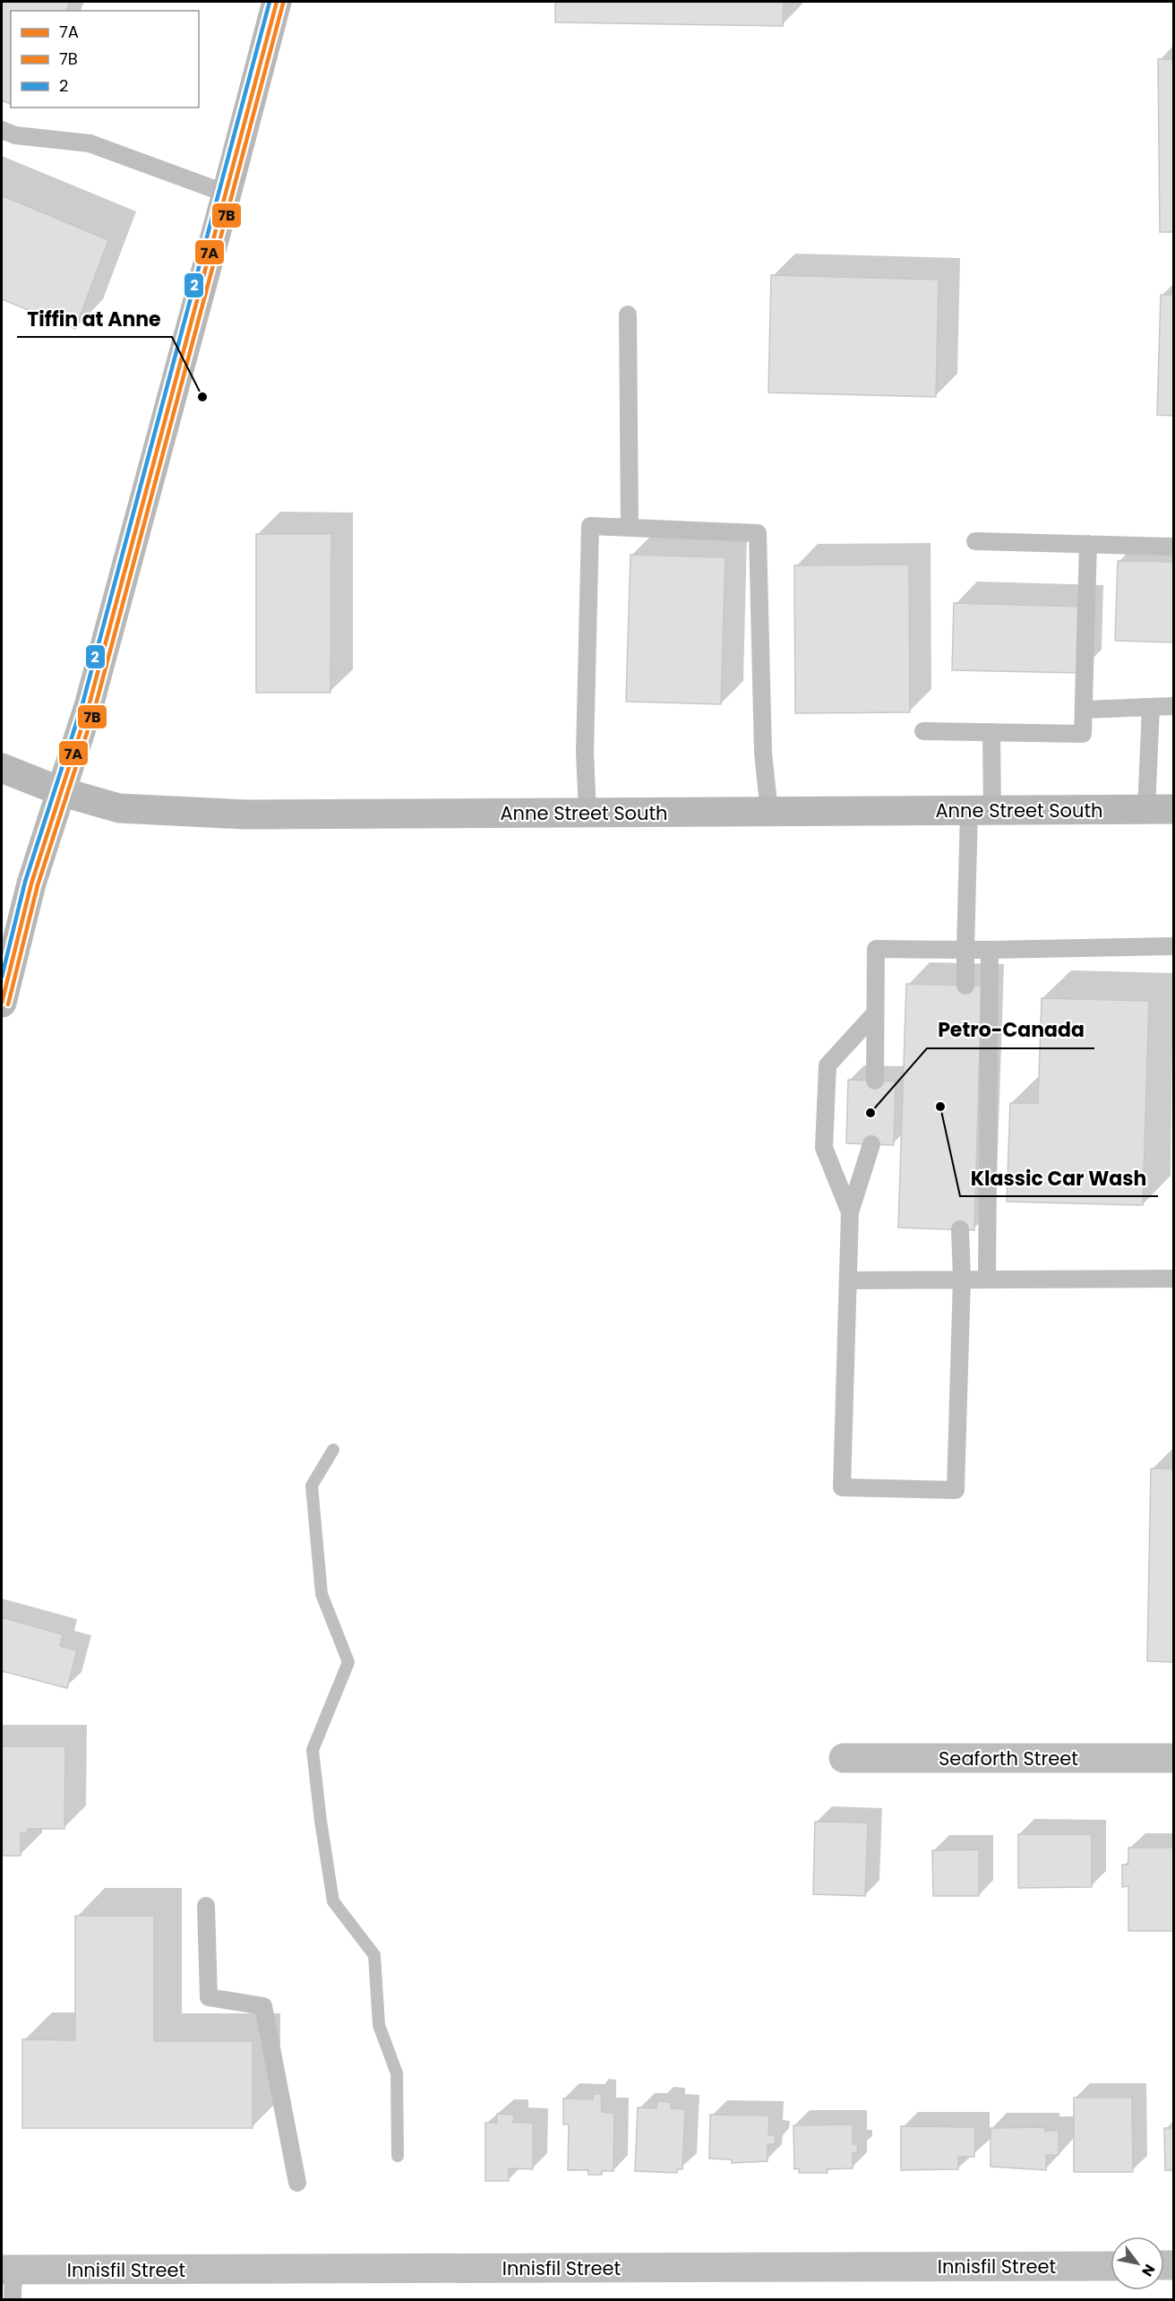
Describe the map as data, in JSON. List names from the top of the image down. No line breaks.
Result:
{"streets":{"street":["Anne Street South","Seaforth Street","Innisfil Street"]},"places":["Tiffin at Anne","Klassic Car Wash","Petro-Canada"],"lines":["transit line 7A","transit line 2","transit line 7B"],"legend":["7A","7B","2"],"north":"bottom right"}
